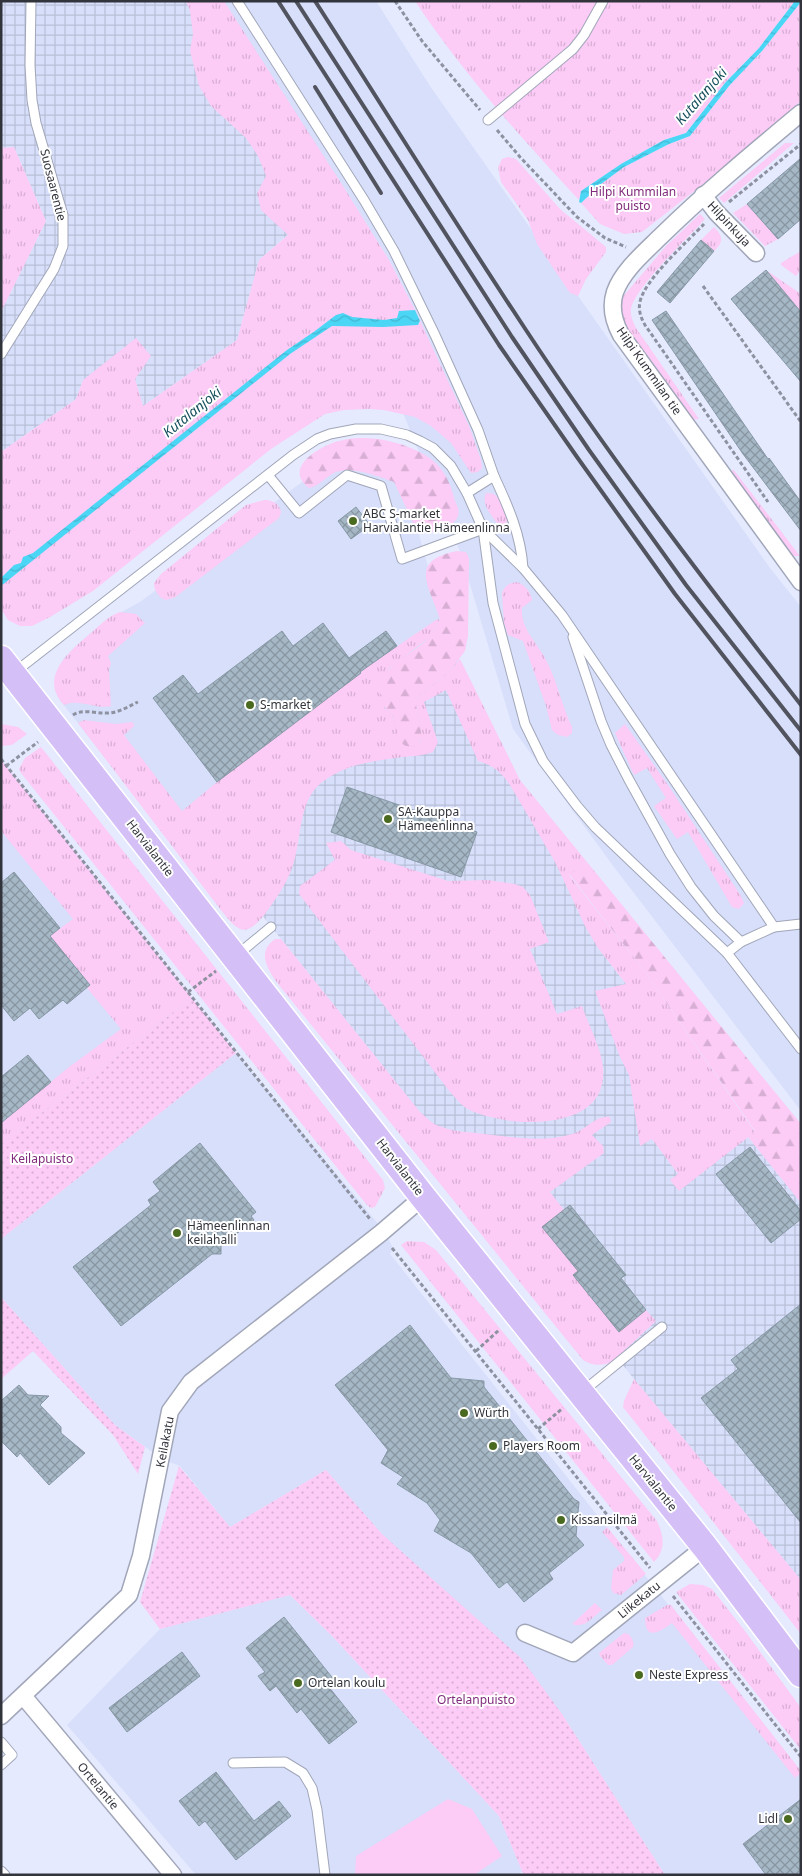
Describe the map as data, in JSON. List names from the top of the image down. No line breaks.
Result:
{"streets":{"main road":["Harvialantie"],"street":["Hilpinkuja","Hilpi Kummilan tie","Keilakatu","Liikekatu","Ortelantie"],"lane":["Suosaarentie"]},"crossings":[["Hilpinkuja","Hilpi Kummilan tie"],["Harvialantie","Keilakatu"],["Harvialantie","Liikekatu"],["Keilakatu","Ortelantie"]],"water":["Kutalanjoki"],"parks":["Hilpi Kummilan puisto","Keilapuisto","Ortelanpuisto"],"places":["ABC S-market Harvialantie Hämeenlinna","S-market","SA-Kauppa Hämeenlinna","Hämeenlinnan keilahalli","Würth","Players Room","Kissansilmä","Neste Express","Ortelan koulu","Lidl"]}
